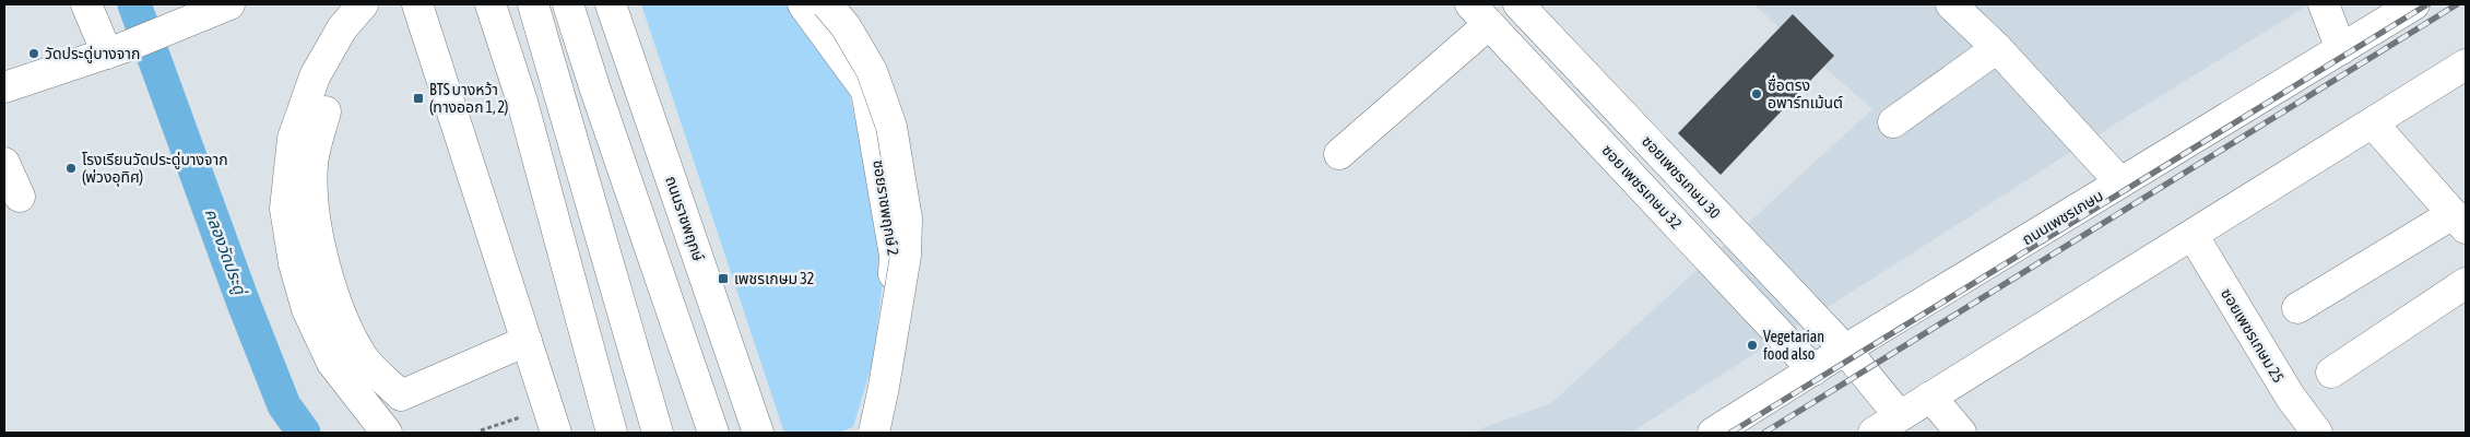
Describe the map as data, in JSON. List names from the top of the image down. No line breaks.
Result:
{"streets":{"main road":["ซอยเพชรเกษม 30","ซอย เพชรเกษม 32","ซอยราชพฤกษ์ 2","ถนนเพชรเกษม","ถนนราชพฤกษ์","ซอยเพชรเกษม 25"]},"crossings":[["ซอยเพชรเกษม 30","ถนนเพชรเกษม"],["ซอย เพชรเกษม 32","ถนนเพชรเกษม"]],"water":["คลองวัดประดู่"],"places":{"other":["วัดประดู่บางจาก","ซื่อตรง อพาร์ทเม้นต์","โรงเรียนวัดประดู่บางจาก (พ่วงอุทิศ)","Vegetarian food also"],"transit":["BTS บางหว้า (ทางออก 1, 2)","เพชรเกษม 32"]}}
